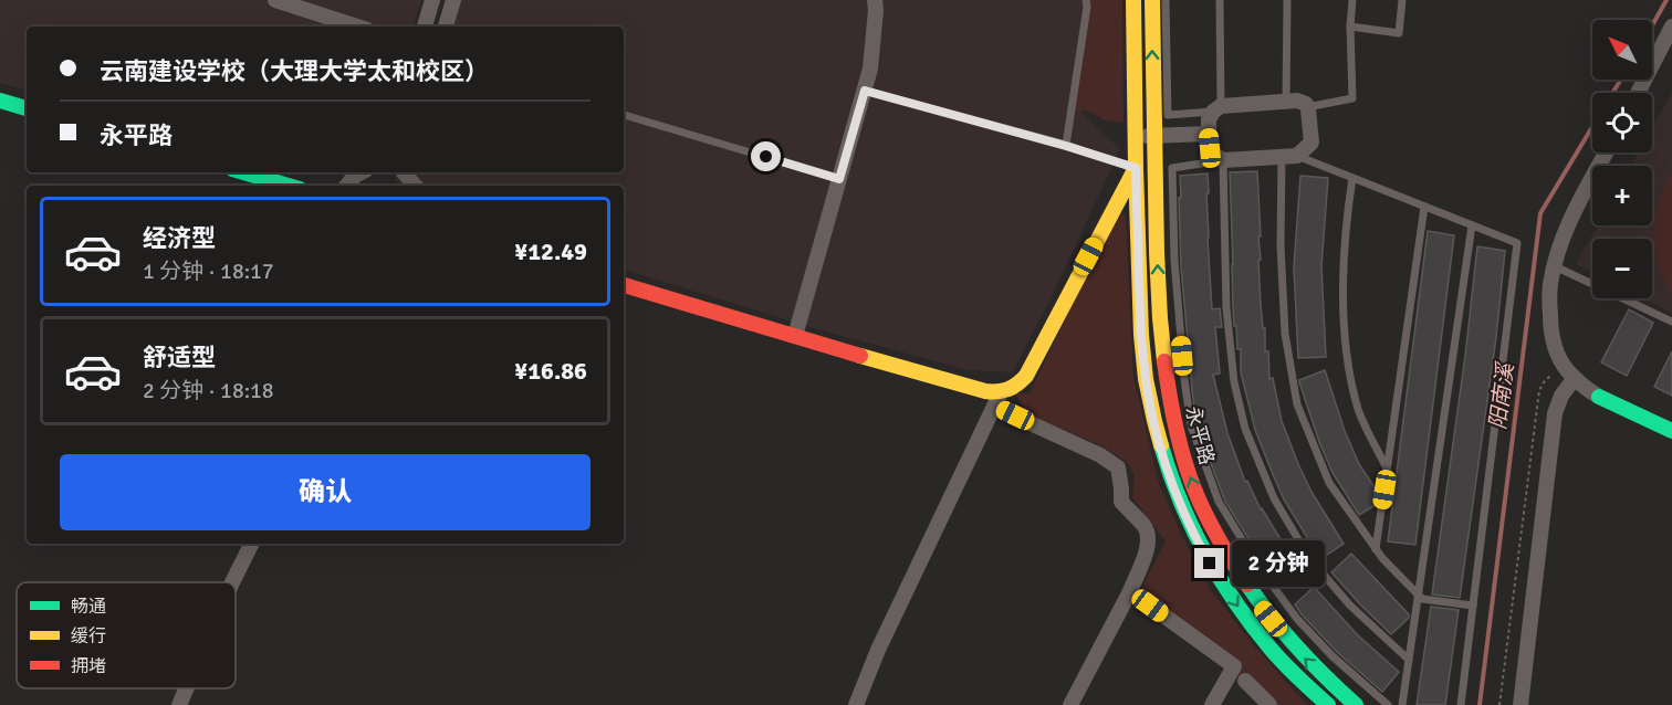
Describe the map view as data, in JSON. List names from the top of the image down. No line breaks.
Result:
{"streets":{"main road":["永平路"]},"water":["阳南溪"],"legend":["畅通","缓行","拥堵"],"north":"top left","page":{"map_buttons":["+","−"],"banner":["云南建设学校（大理大学太和校区）","永平路"],"list":[{"name":"经济型","note":"1 分钟 · 18:17","value":"¥12.49"},{"name":"舒适型","note":"2 分钟 · 18:18","value":"¥16.86"}],"buttons":"确认","bubble":"2 分钟"}}
